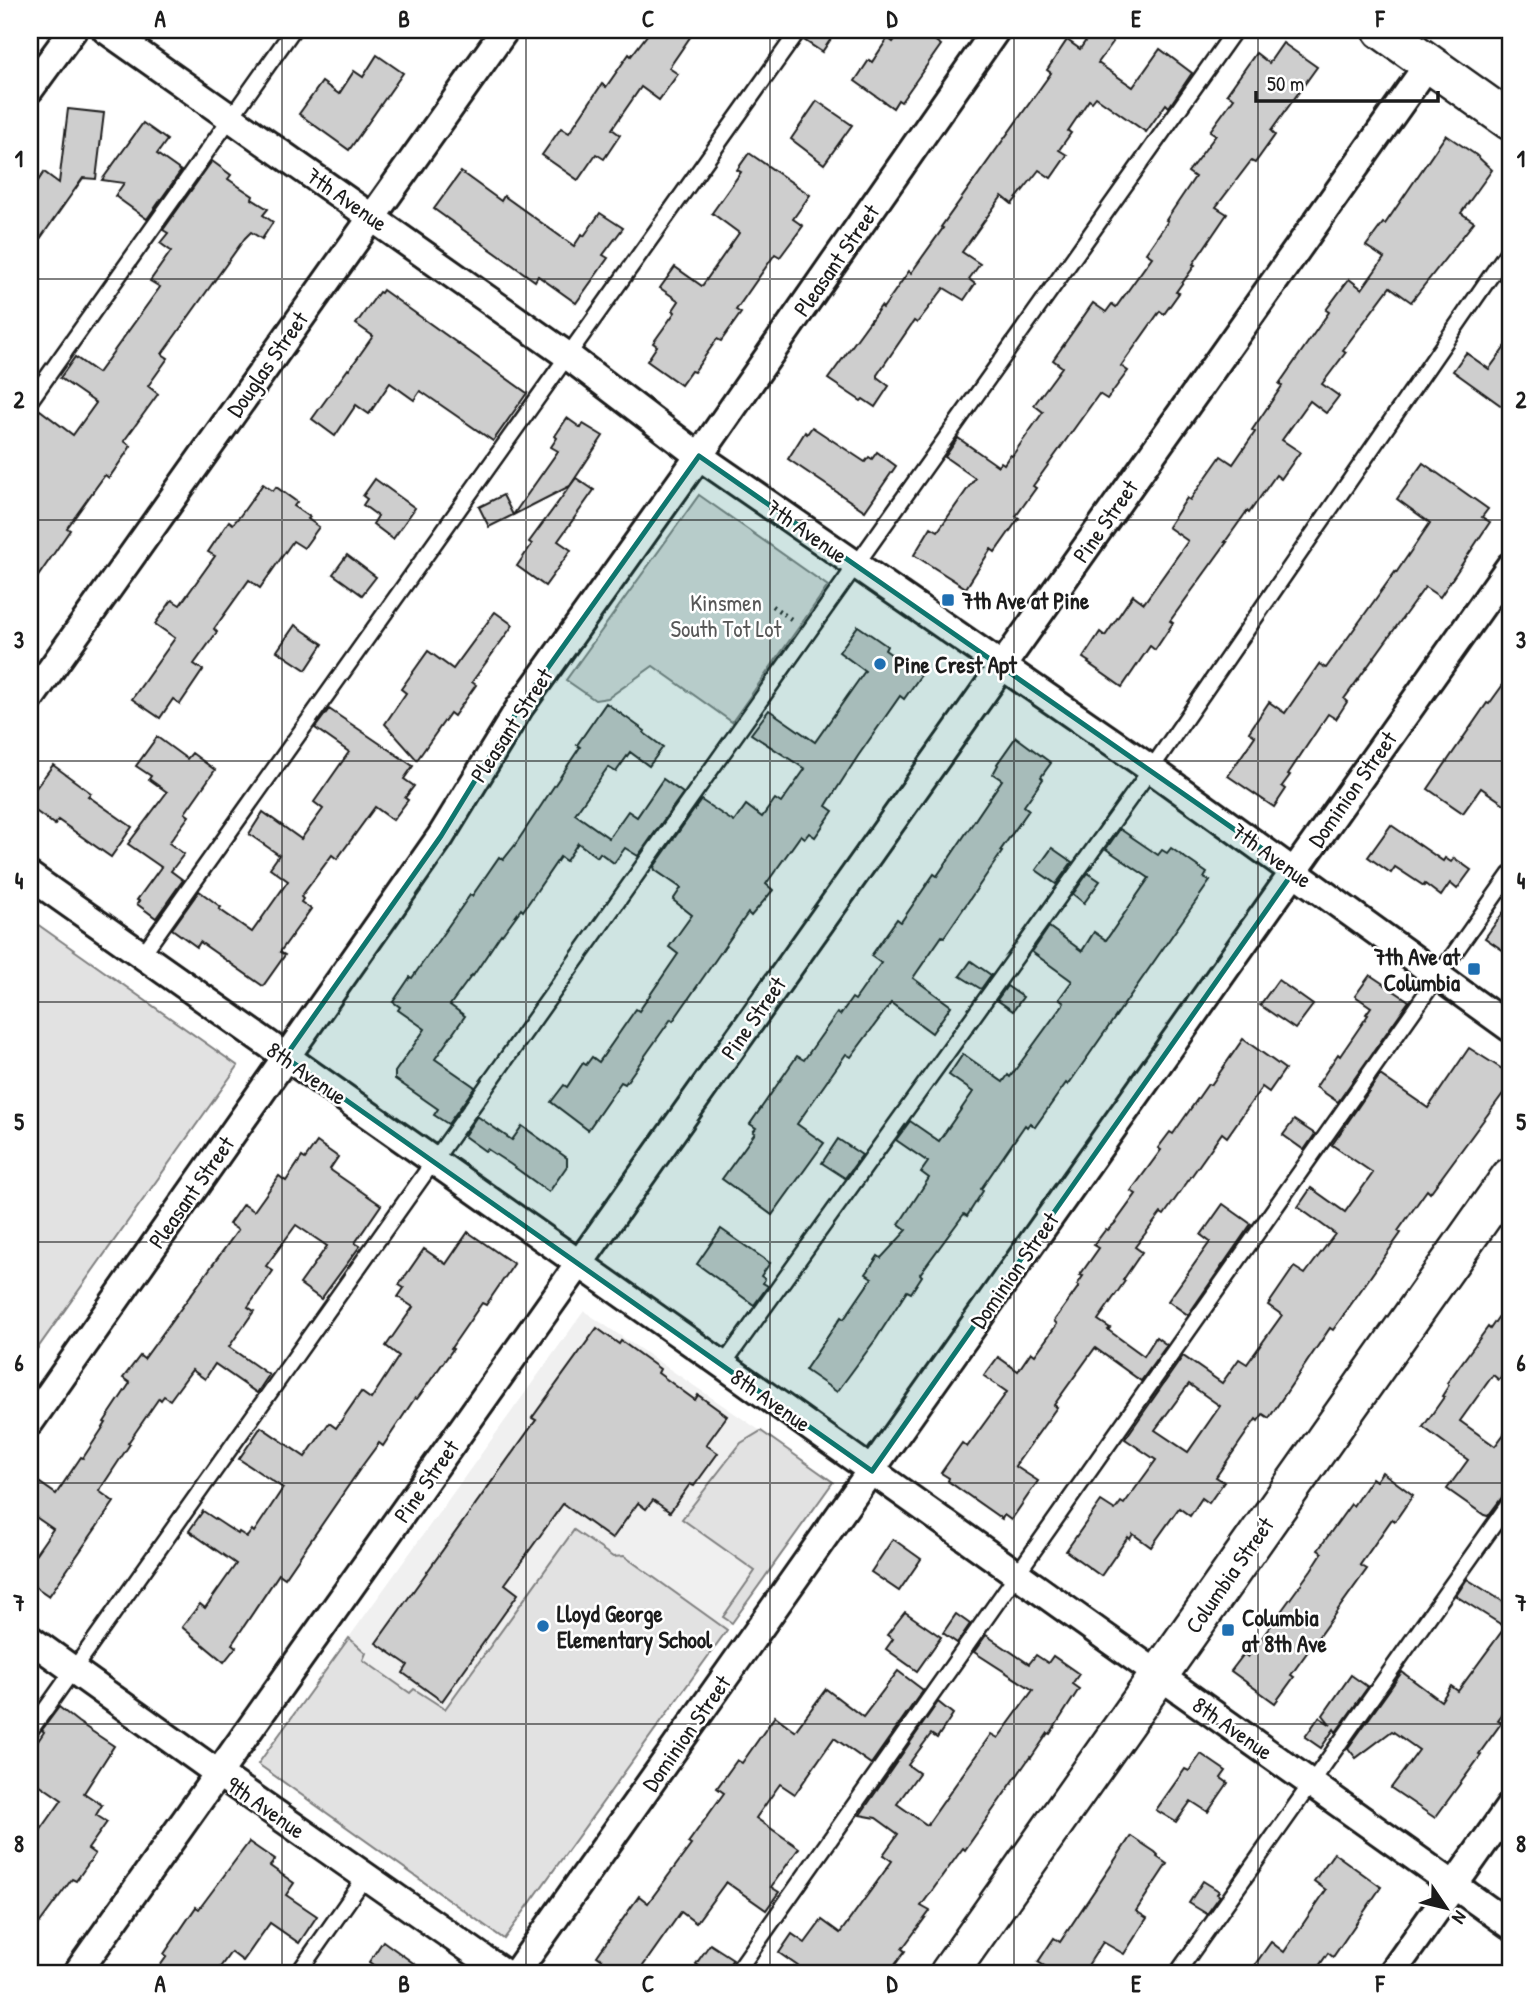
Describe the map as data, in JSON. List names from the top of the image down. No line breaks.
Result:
{"streets":{"main road":["Columbia Street"],"street":["7th Avenue","Pleasant Street","Douglas Street","Pine Street","Dominion Street","8th Avenue","9th Avenue"]},"crossings":[["7th Avenue","Pleasant Street"],["7th Avenue","Douglas Street"],["7th Avenue","Pine Street"],["7th Avenue","Dominion Street"],["Pleasant Street","8th Avenue"],["Pine Street","8th Avenue"],["Pine Street","9th Avenue"],["Dominion Street","8th Avenue"],["8th Avenue","Columbia Street"]],"parks":["Kinsmen South Tot Lot"],"places":{"transit":["7th Ave at Pine","7th Ave at Columbia","Columbia at 8th Ave"],"other":["Pine Crest Apt","Lloyd George Elementary School"]},"scale_bar":"50 m","north":"bottom right","grid":{"columns":["A","B","C","D","E","F"],"rows":["1","2","3","4","5","6","7","8"]}}
